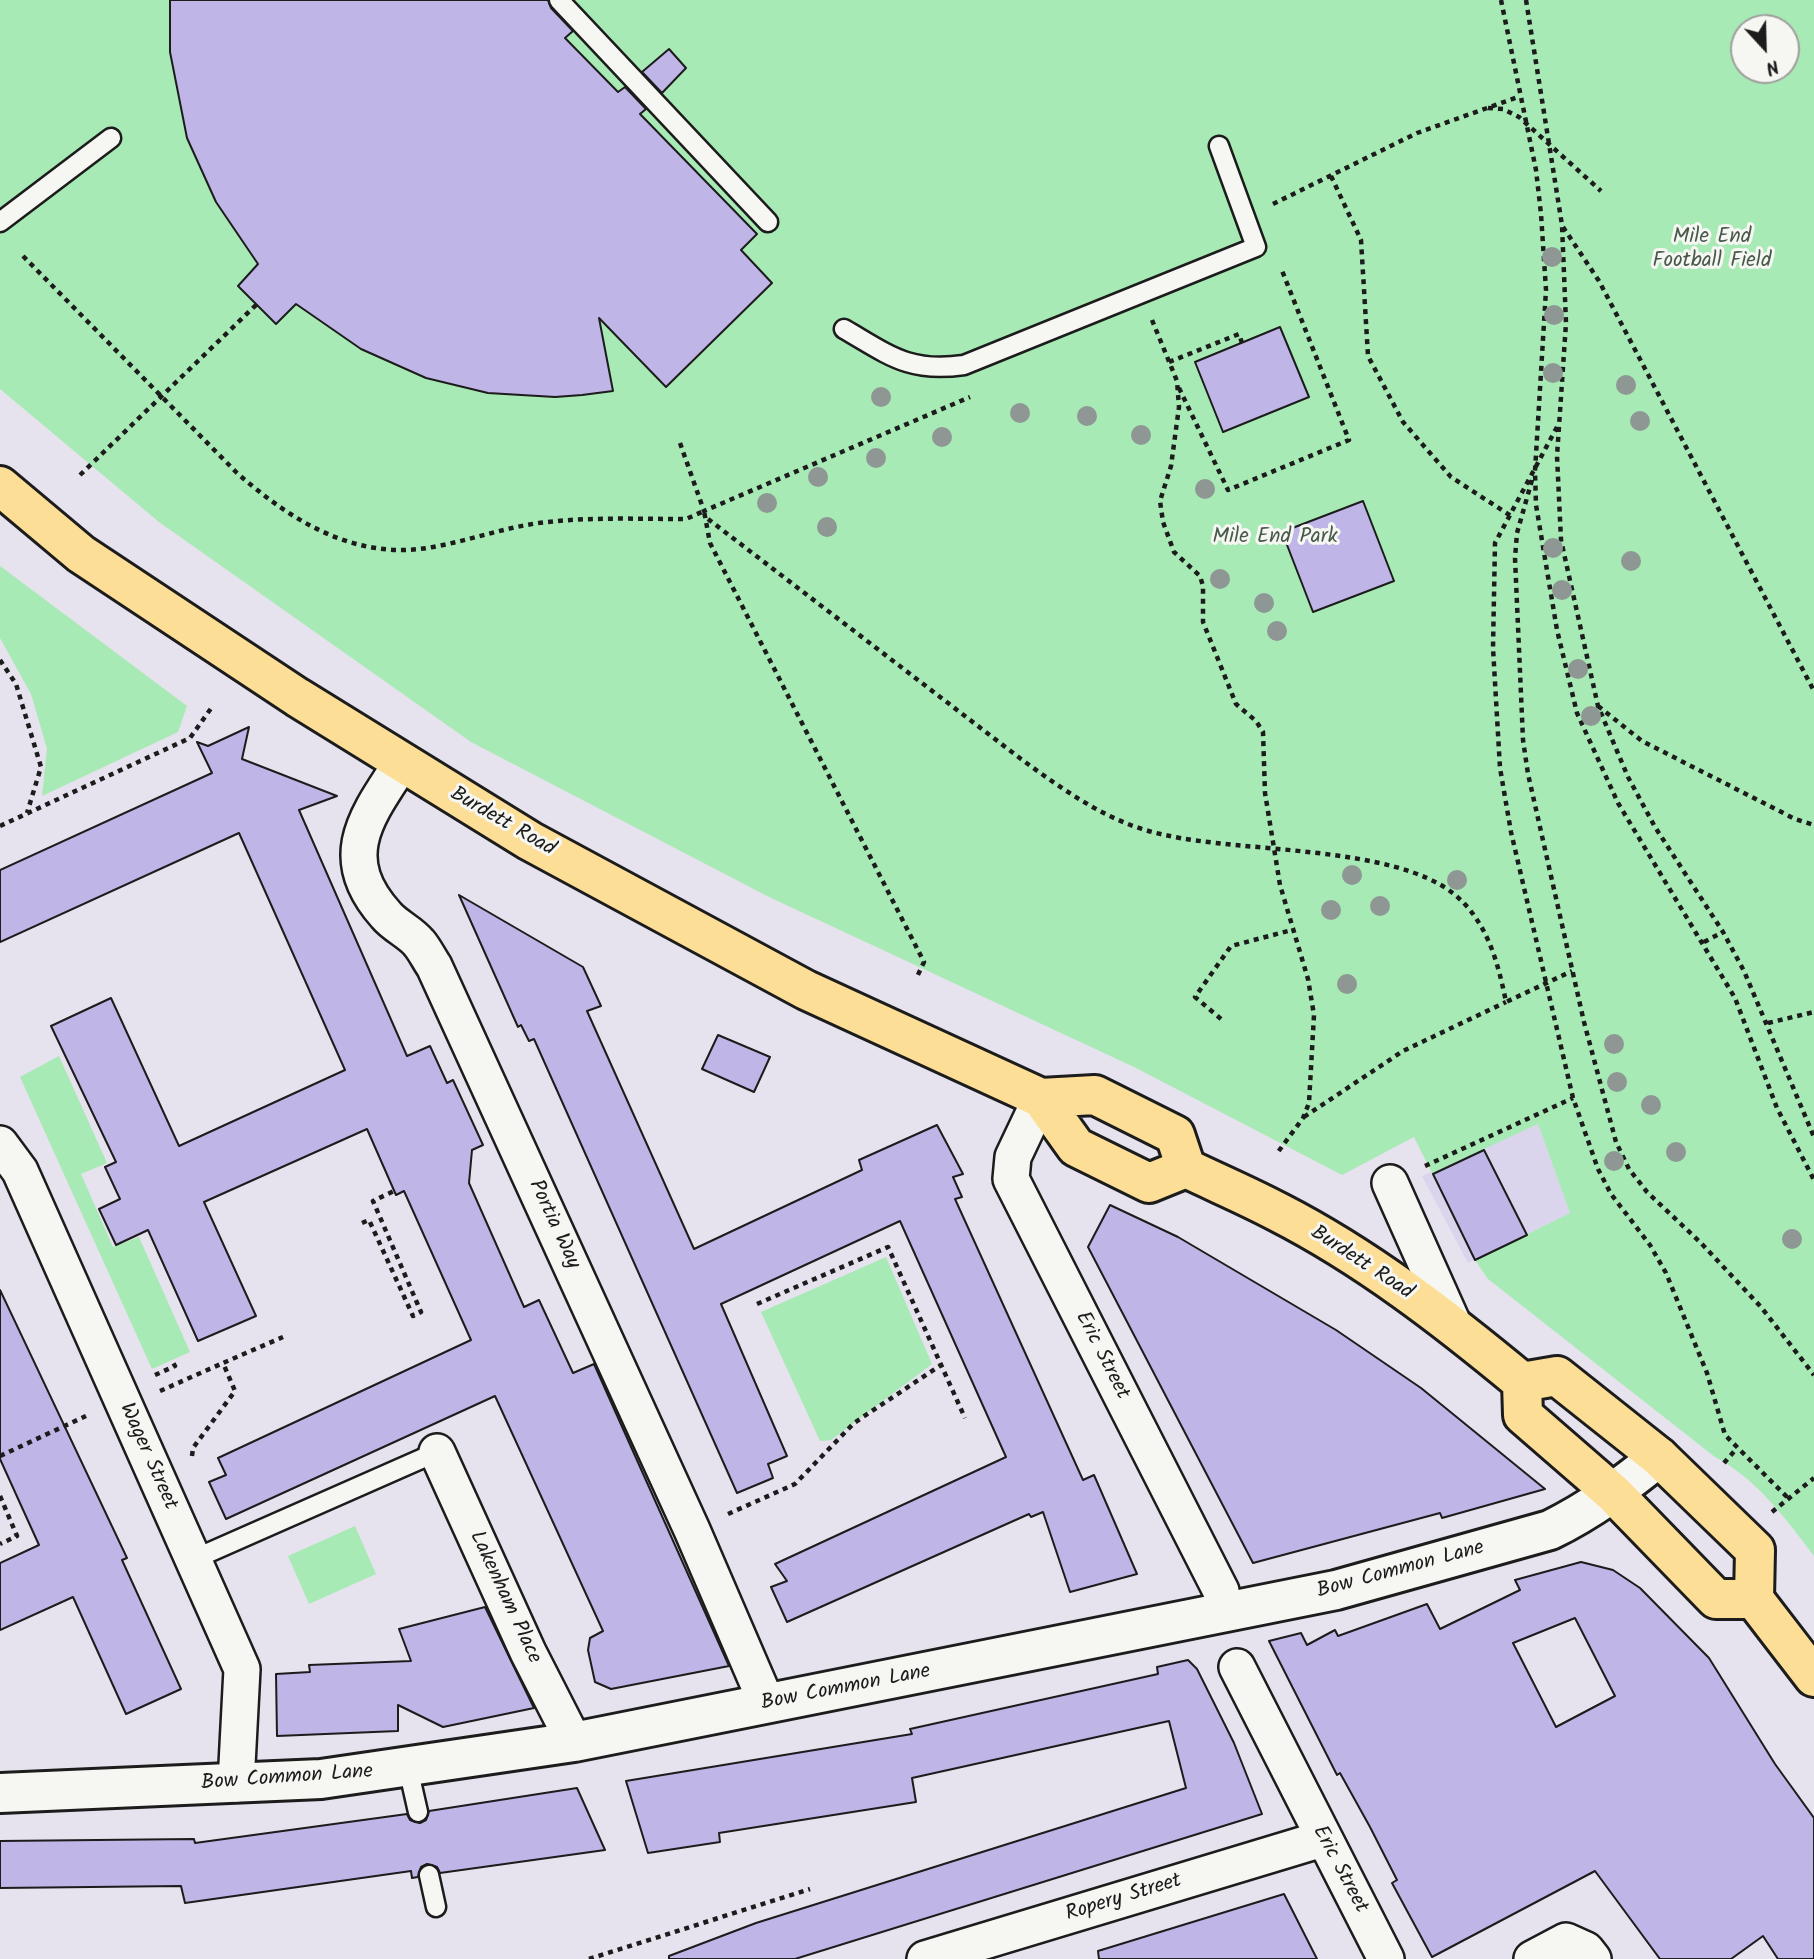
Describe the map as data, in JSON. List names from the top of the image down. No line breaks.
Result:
{"streets":{"main road":["Burdett Road"],"street":["Portia Way","Eric Street","Wager Street","Bow Common Lane","Lakenham Place","Ropery Street"]},"crossings":[["Burdett Road","Portia Way"],["Burdett Road","Eric Street"],["Portia Way","Bow Common Lane"],["Eric Street","Bow Common Lane"],["Eric Street","Ropery Street"],["Wager Street","Bow Common Lane"],["Bow Common Lane","Lakenham Place"]],"parks":["Mile End Football Field","Mile End Park"],"north":"bottom"}
